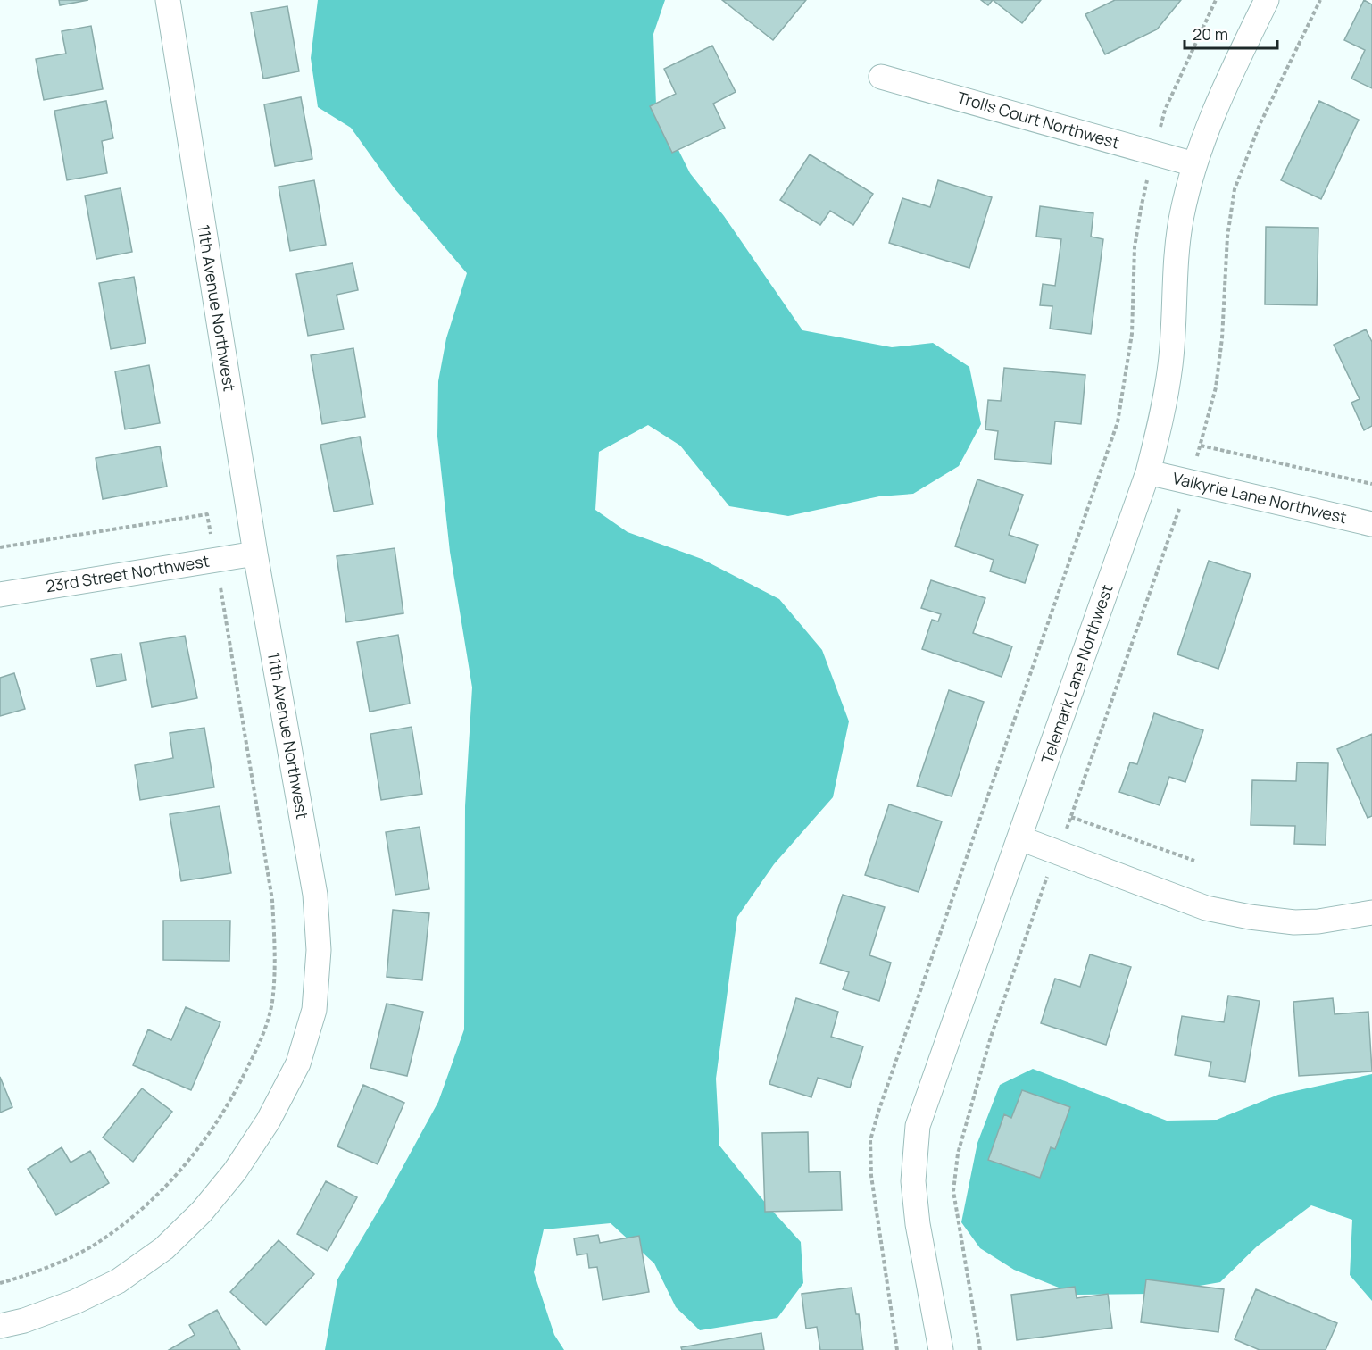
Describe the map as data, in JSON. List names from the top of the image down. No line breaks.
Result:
{"streets":{"street":["Trolls Court Northwest","11th Avenue Northwest","Valkyrie Lane Northwest","23rd Street Northwest","Telemark Lane Northwest"]},"crossings":[["Trolls Court Northwest","Telemark Lane Northwest"],["11th Avenue Northwest","23rd Street Northwest"],["Valkyrie Lane Northwest","Telemark Lane Northwest"]],"scale_bar":"20 m"}
